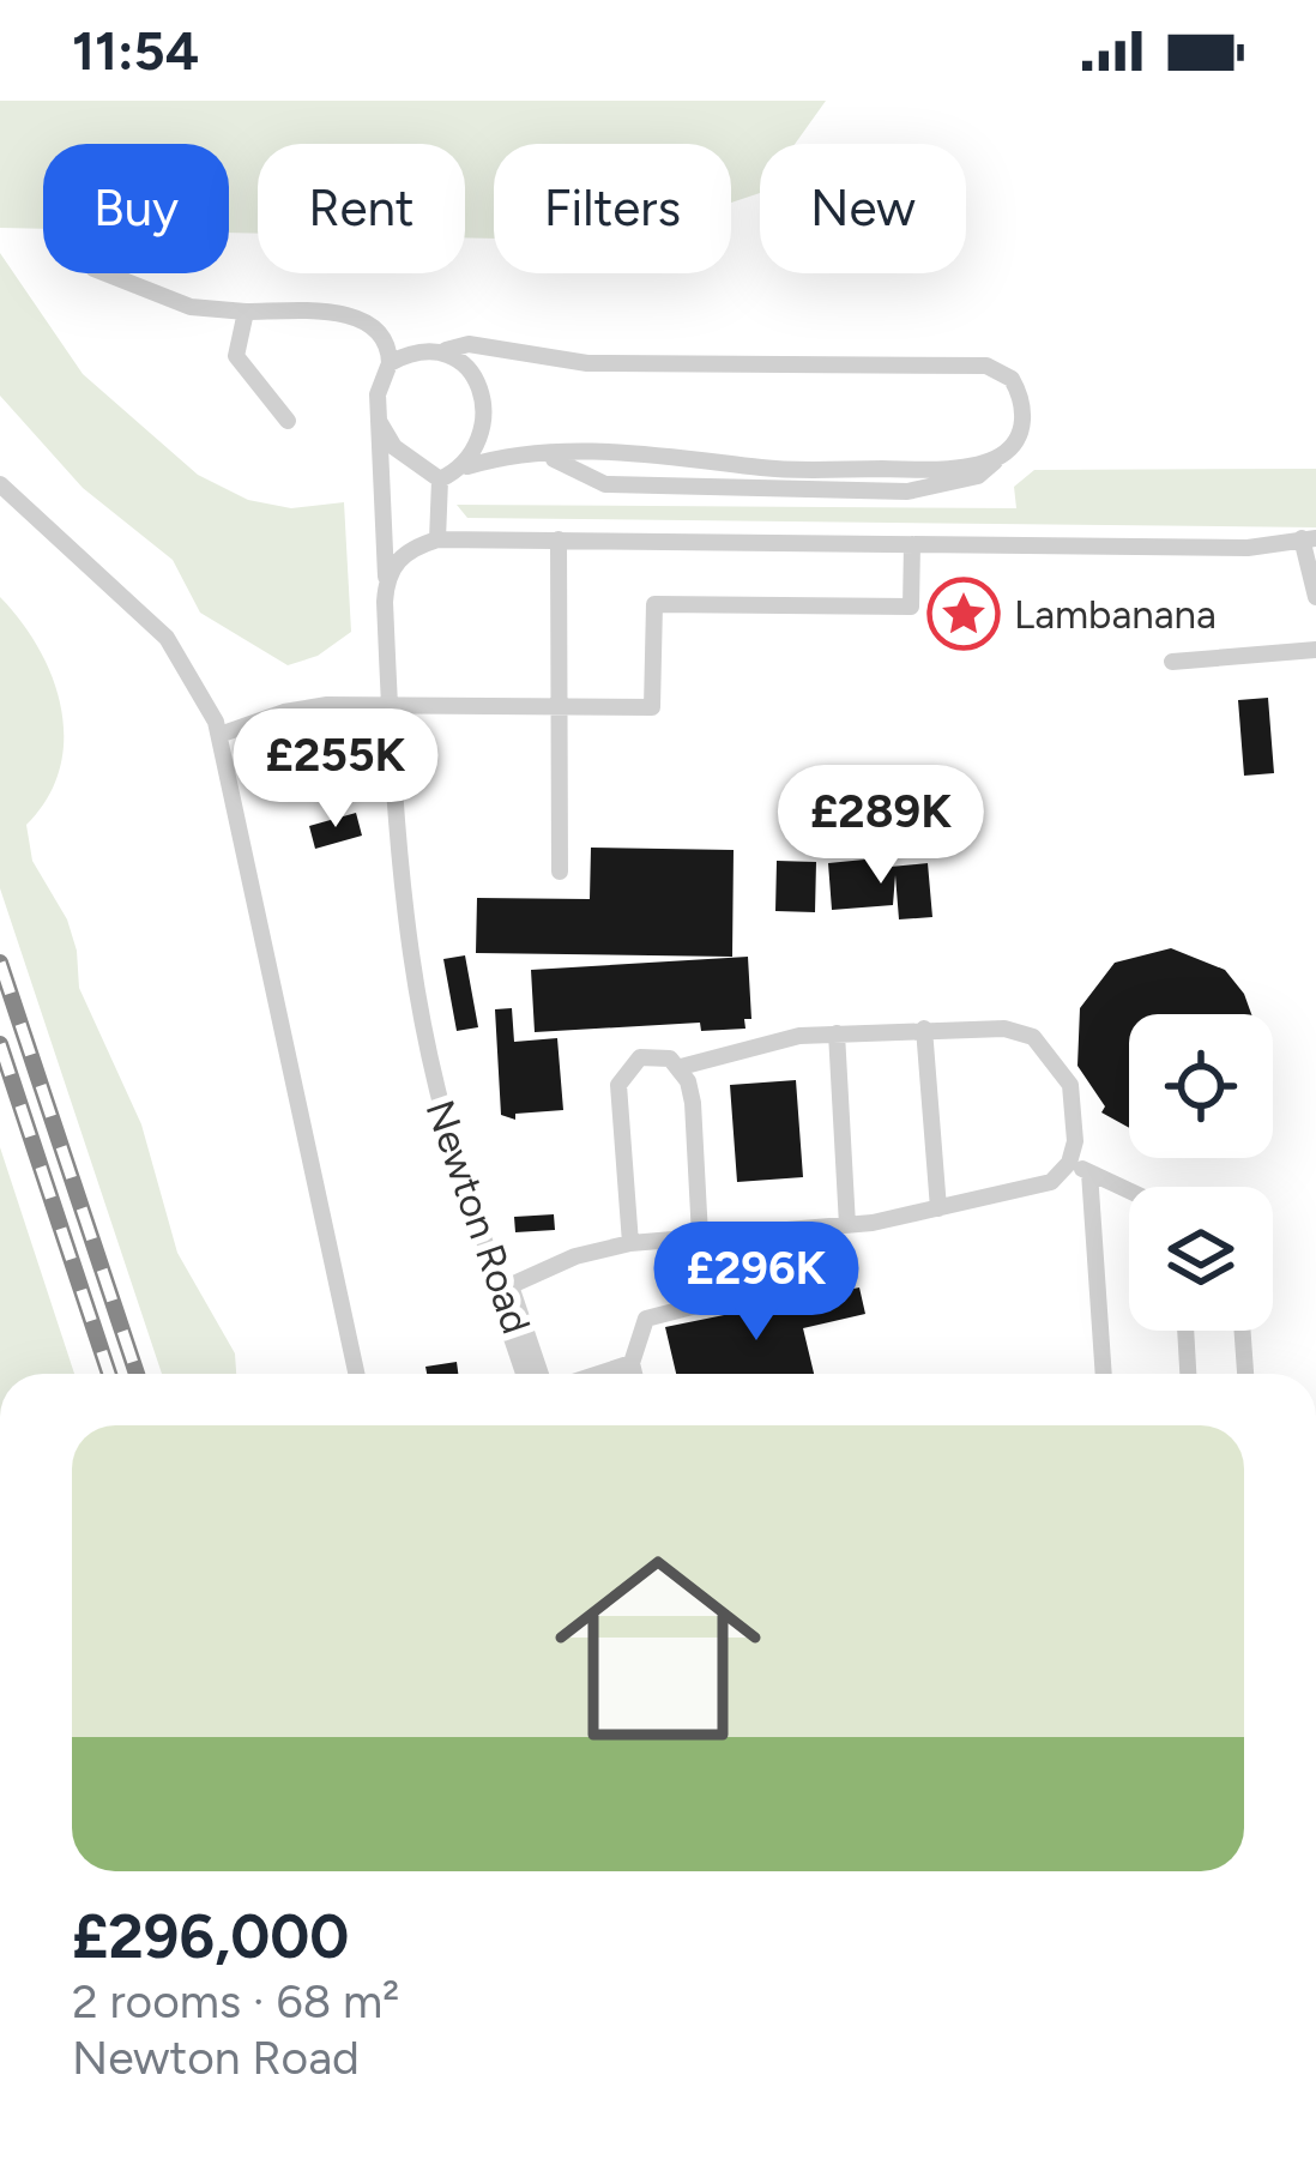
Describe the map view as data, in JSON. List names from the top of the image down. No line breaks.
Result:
{"streets":{"street":["Newton Road"]},"places":{"place":["Lambanana"]},"page":{"status":"11:54","chip":["Buy","Rent","Filters","New"],"price":["£255K","£289K","£296K"],"list":[{"name":"£296,000","note":"2 rooms · 68 m² · Newton Road"}]}}
